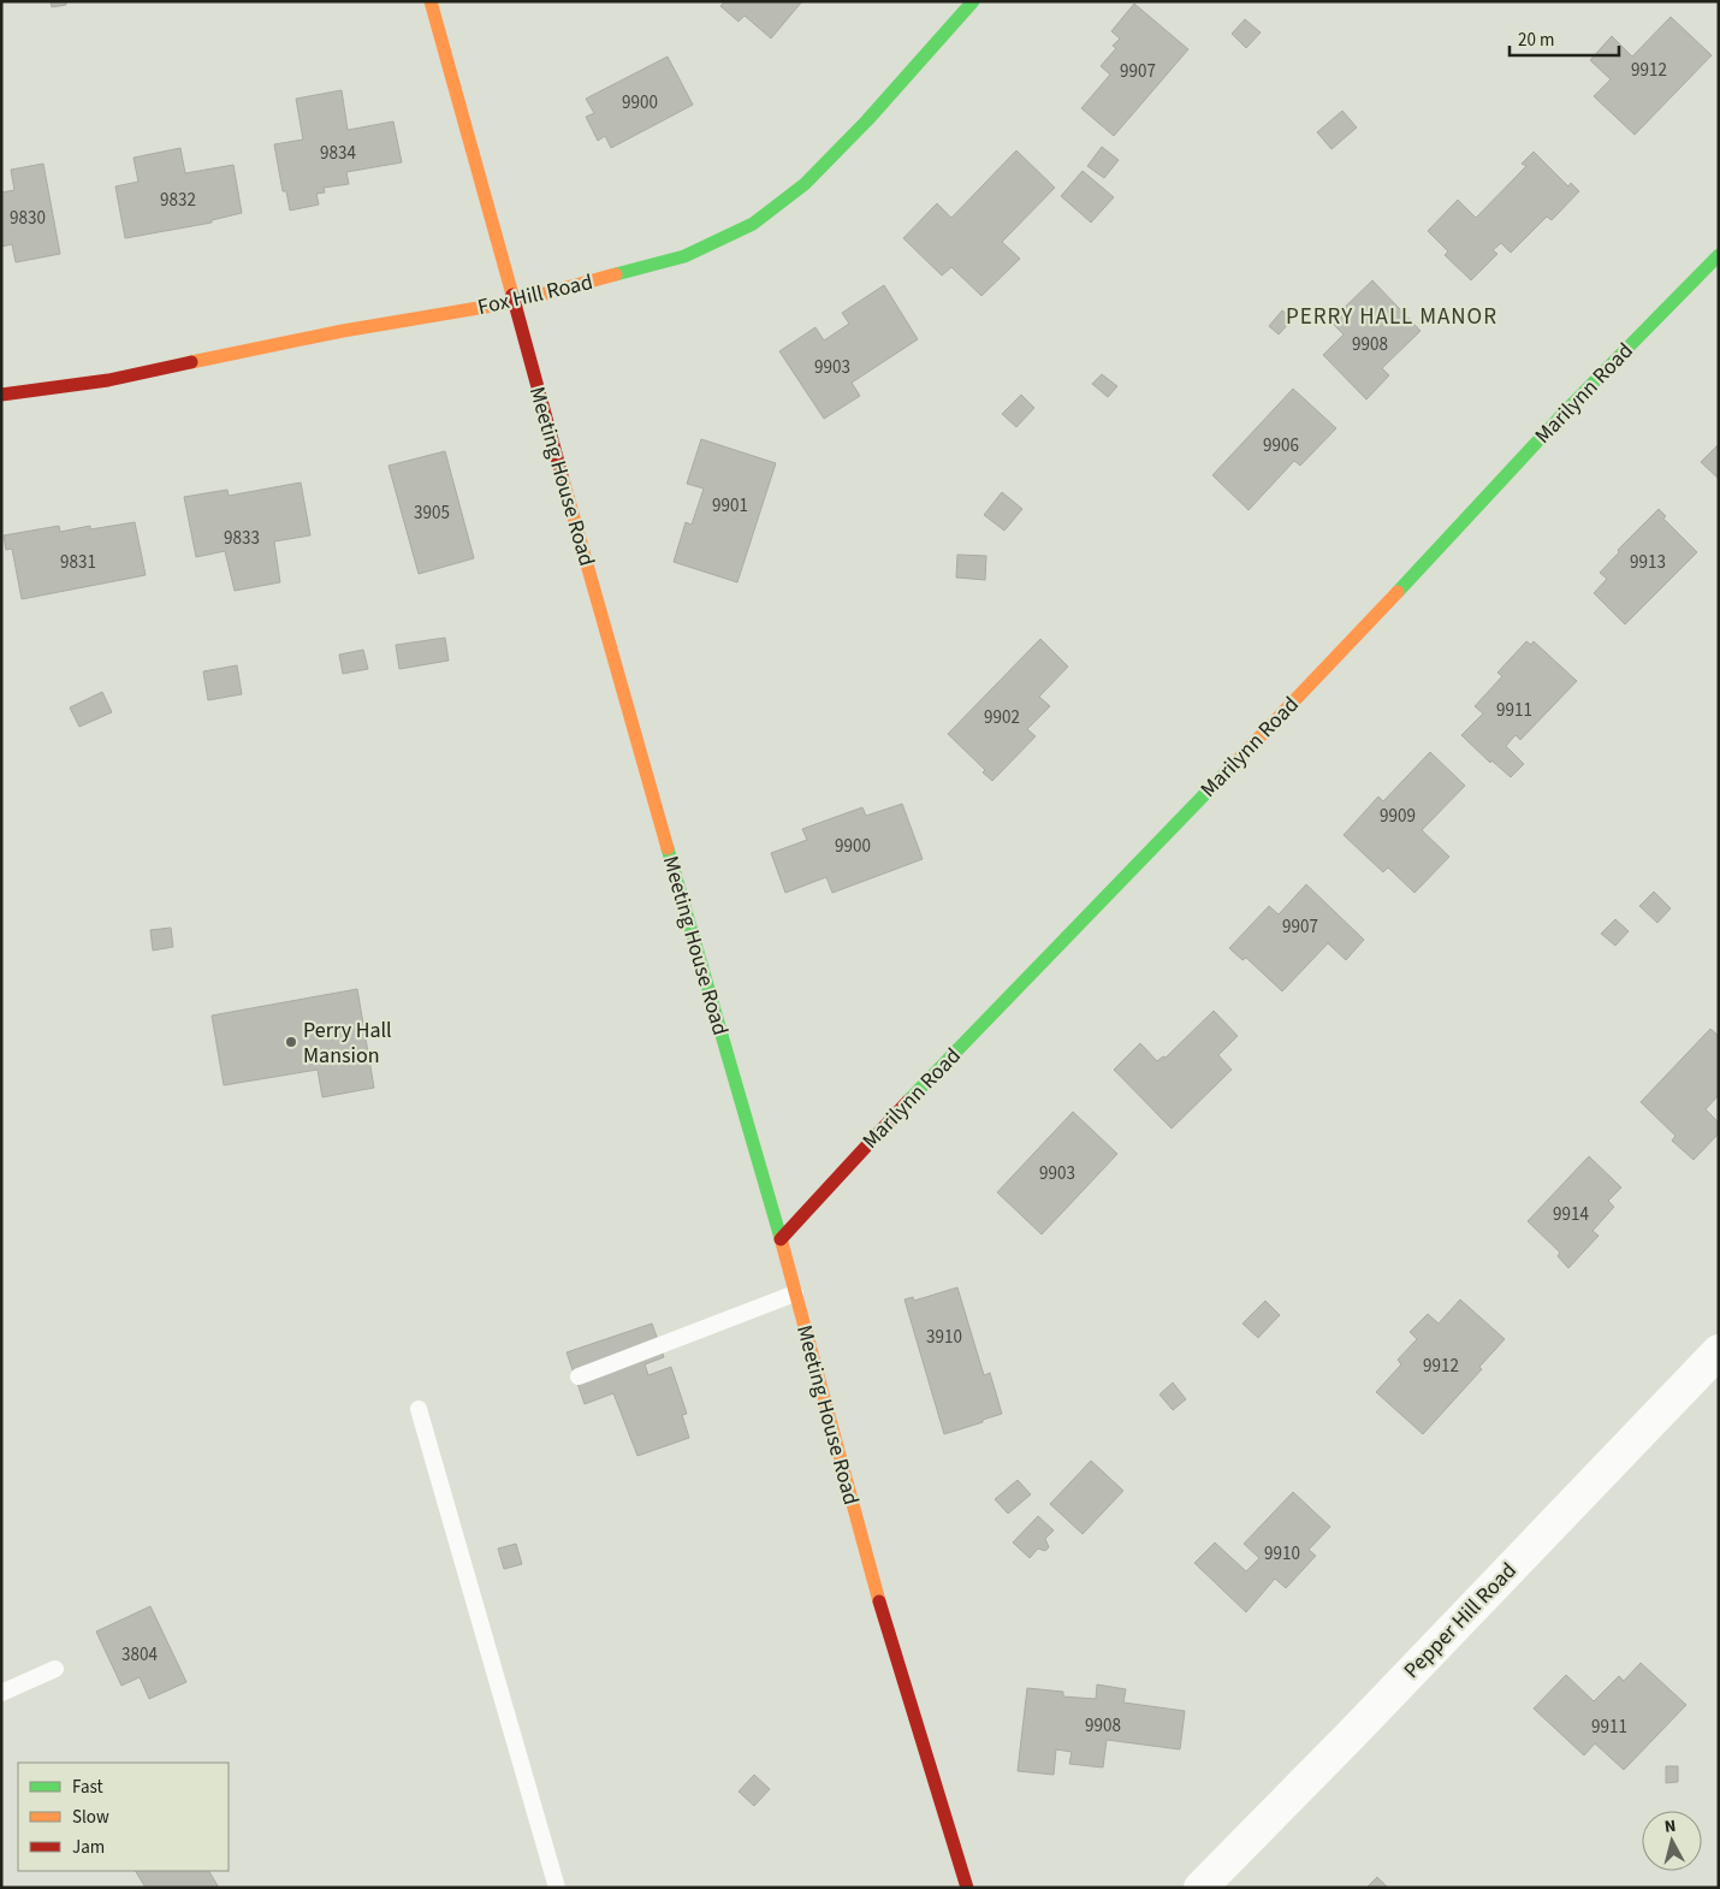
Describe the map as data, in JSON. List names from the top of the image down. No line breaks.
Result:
{"streets":{"street":["Fox Hill Road","Marilynn Road","Meeting House Road","Pepper Hill Road"]},"crossings":[["Fox Hill Road","Meeting House Road"],["Marilynn Road","Meeting House Road"]],"districts":["PERRY HALL MANOR"],"places":["Perry Hall Mansion"],"house_numbers":["9912","9907","9900","9834","9832","9830","9908","9903","9906","9901","3905","9833","9831","9913","9911","9902","9909","9900","9907","9903","9914","3910","9912","9910","3804","9908","9911"],"legend":["Fast","Slow","Jam"],"scale_bar":"20 m","north":"top"}
